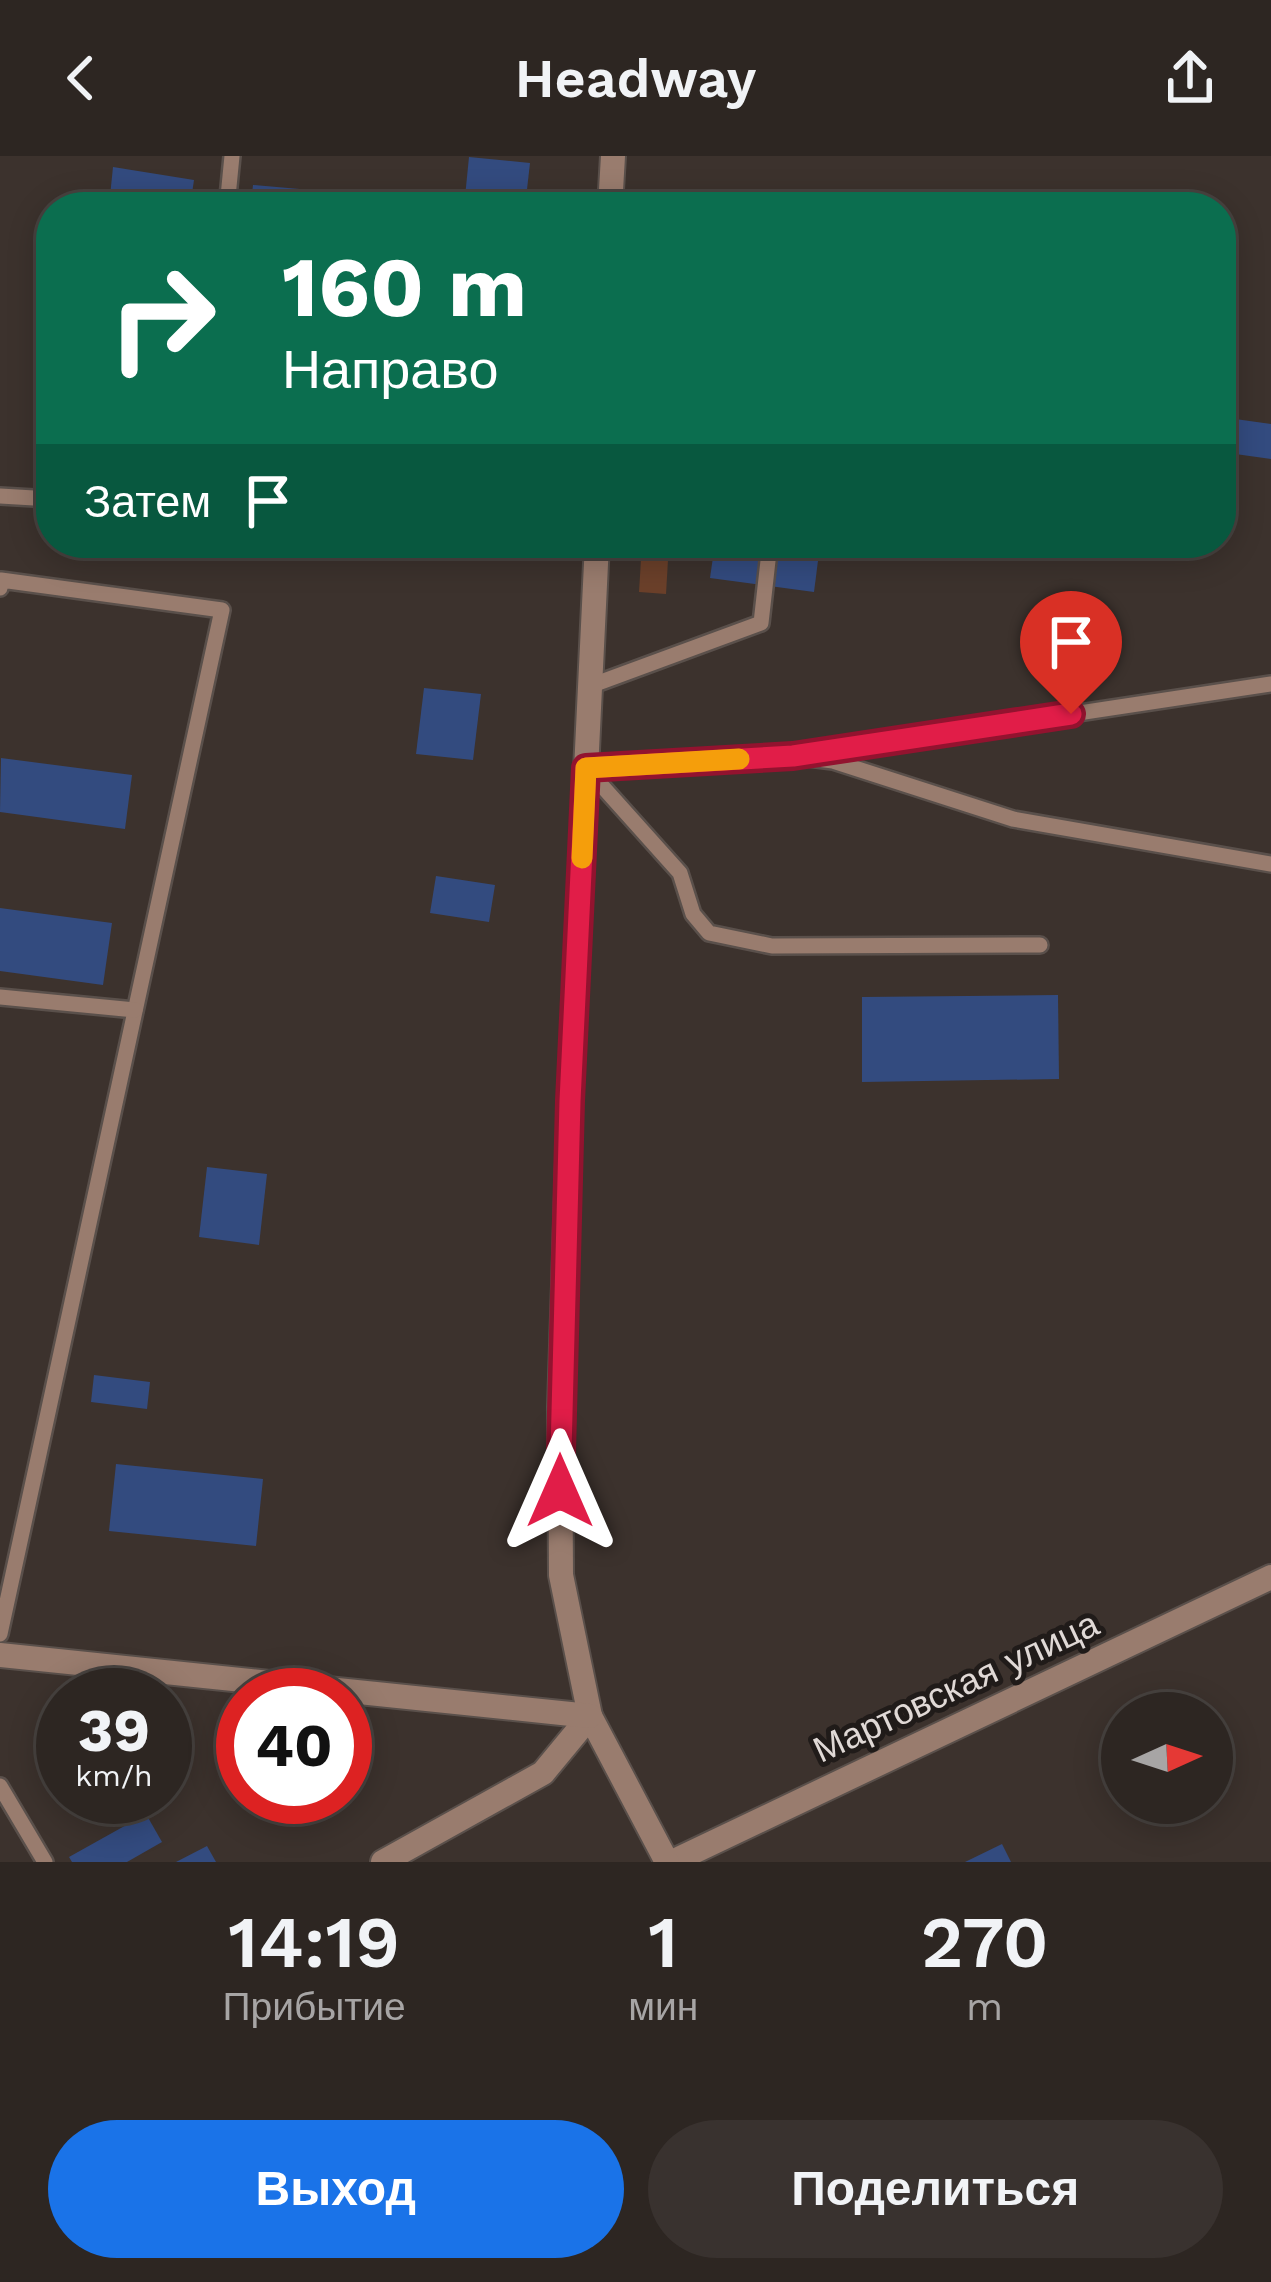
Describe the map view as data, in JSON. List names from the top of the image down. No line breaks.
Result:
{"streets":{"street":["Мартовская улица"]},"north":"right","page":{"header":"Headway","turn":["160 m","Направо"],"then":"Затем","speed":"39 km/h","limit":"40","eta":["14:19","Прибытие","1","мин","270","m"],"buttons":["Выход","Поделиться"]}}
